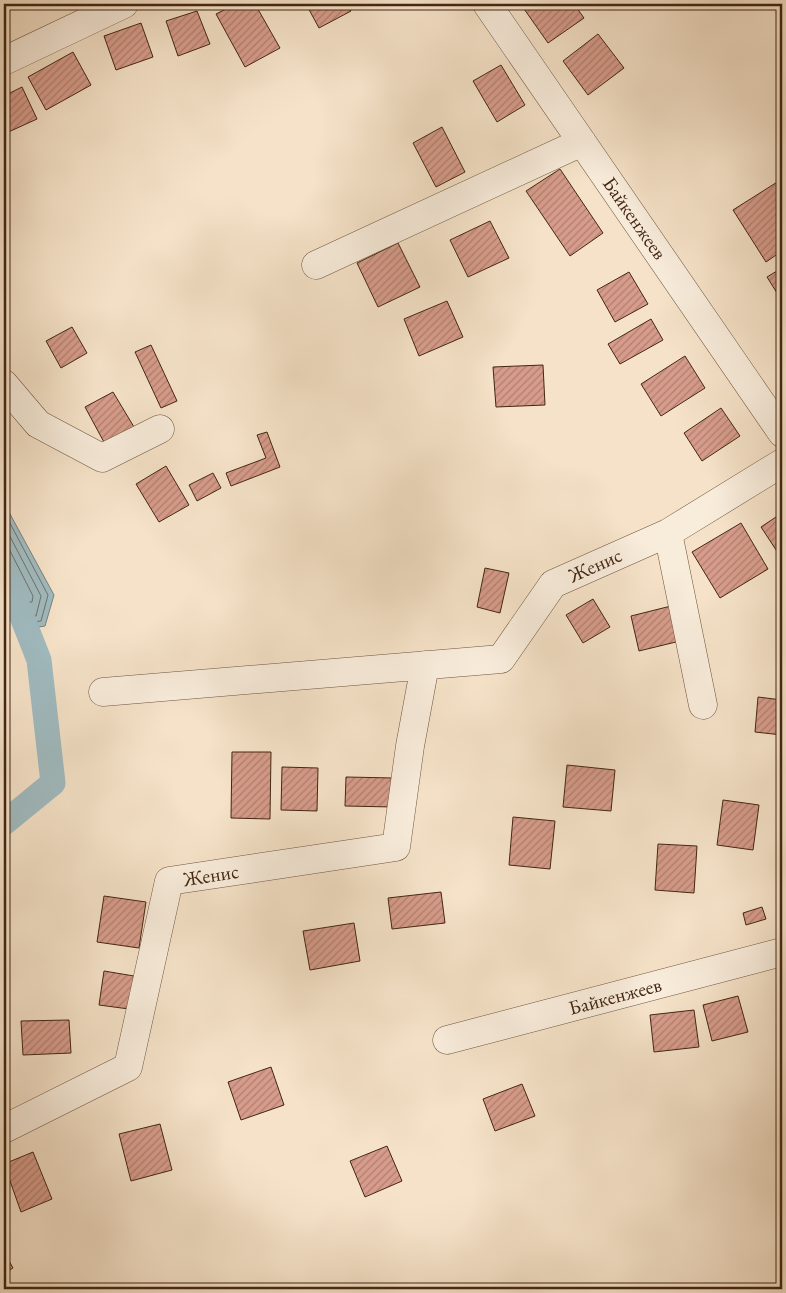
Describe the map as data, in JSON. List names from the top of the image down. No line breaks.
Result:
{"streets":{"street":["Байкенжеев","Женис"]}}
